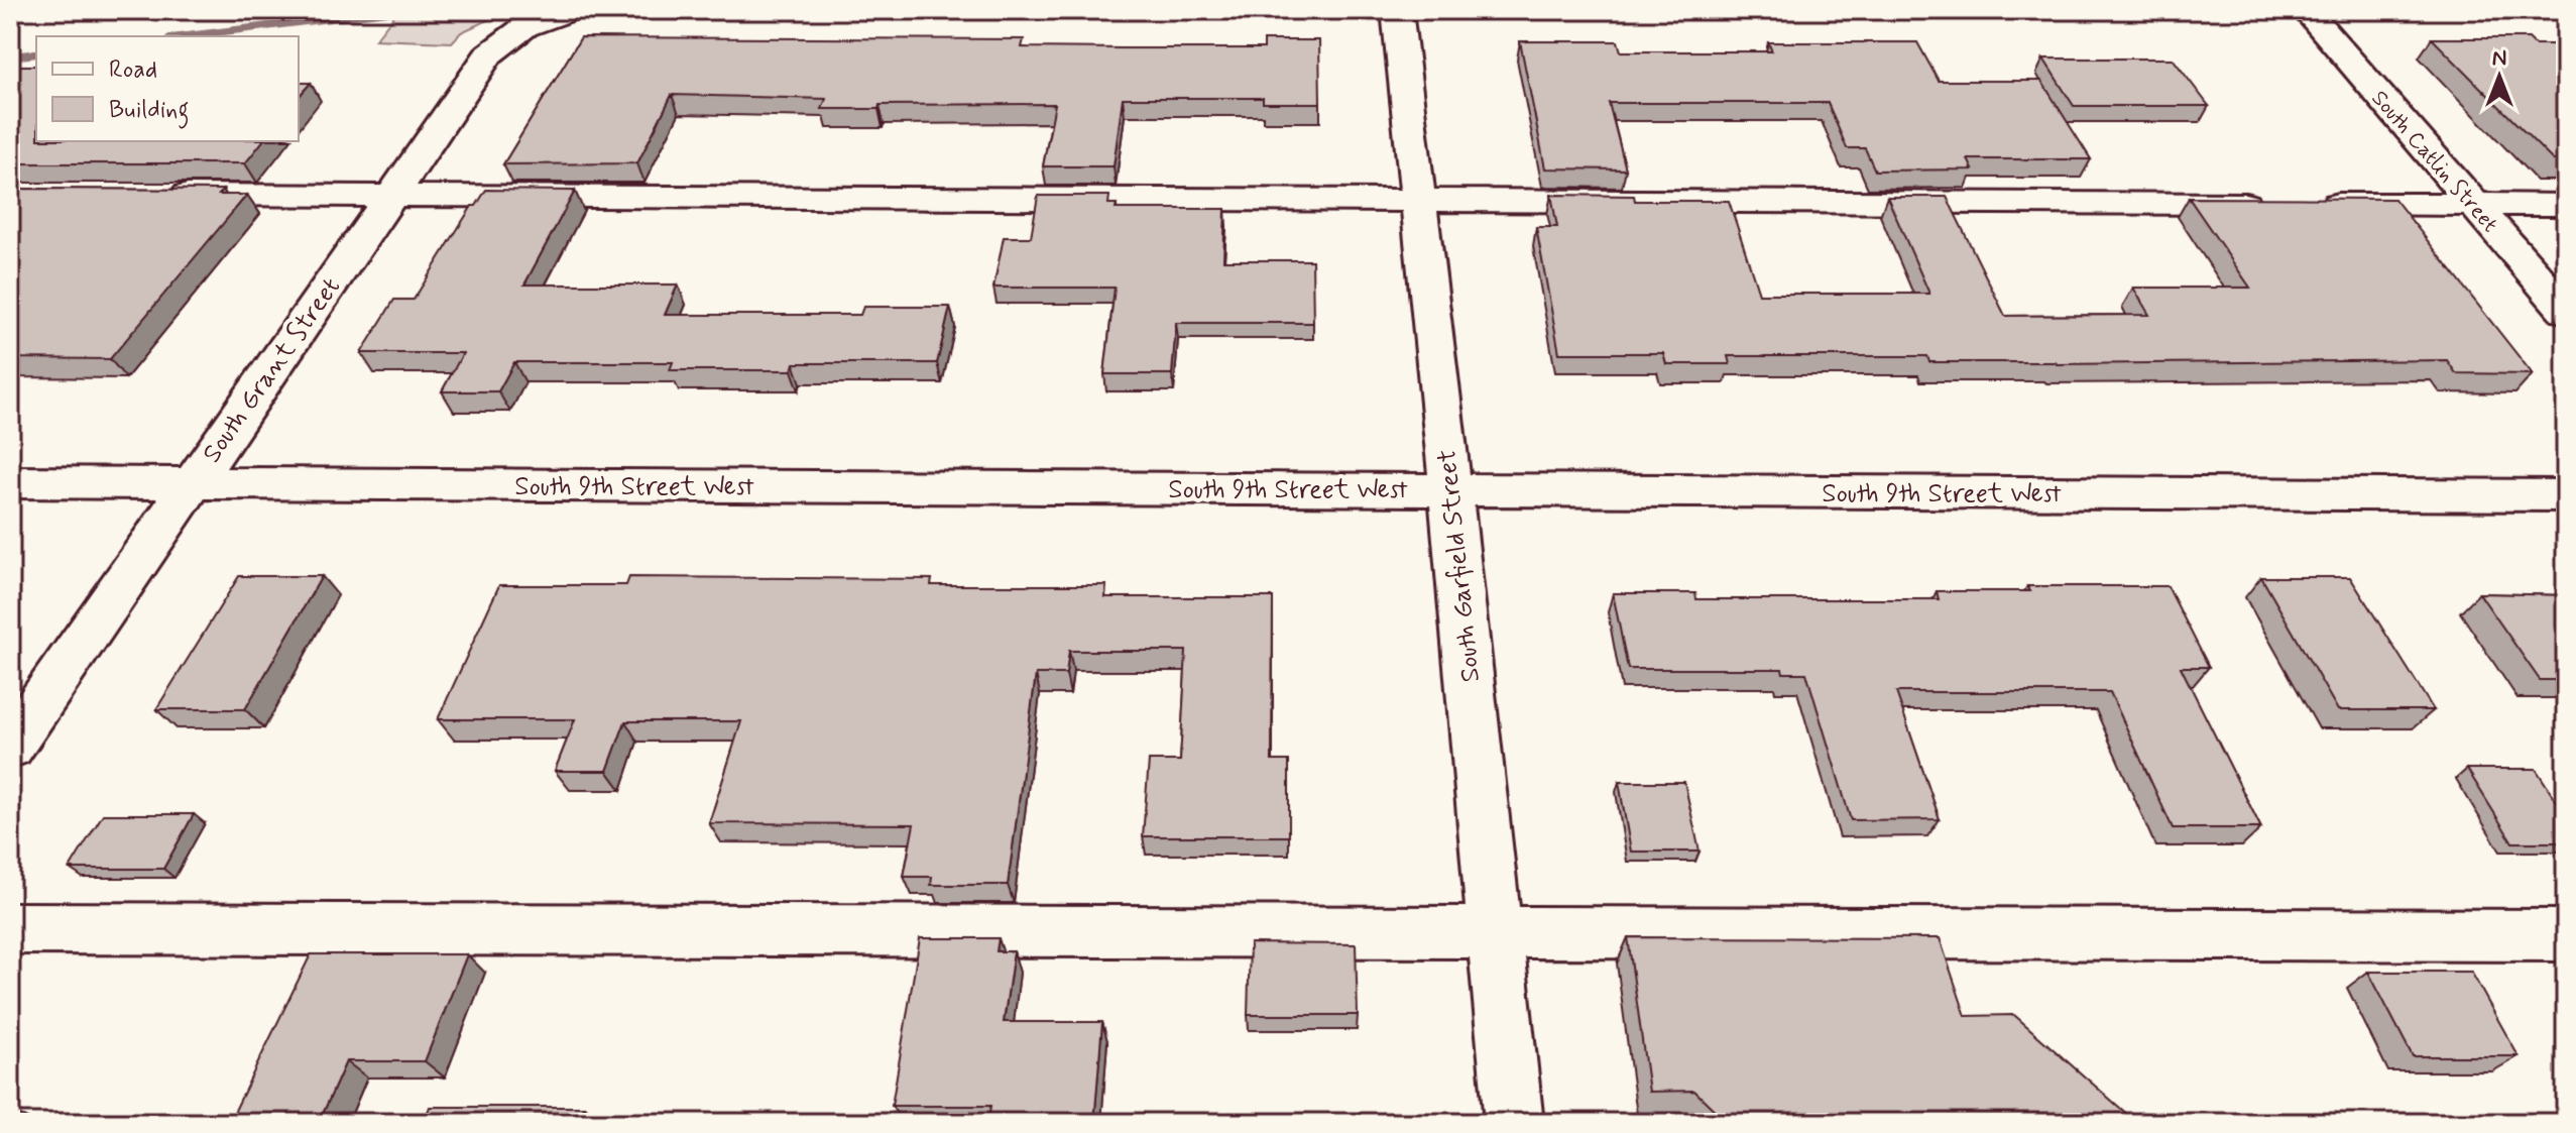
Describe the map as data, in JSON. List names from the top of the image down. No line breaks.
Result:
{"streets":{"street":["South Catlin Street","South Grant Street","South 9th Street West","South Garfield Street"]},"crossings":[["South Grant Street","South 9th Street West"],["South 9th Street West","South Garfield Street"]],"legend":["Road","Building"],"north":"top"}
